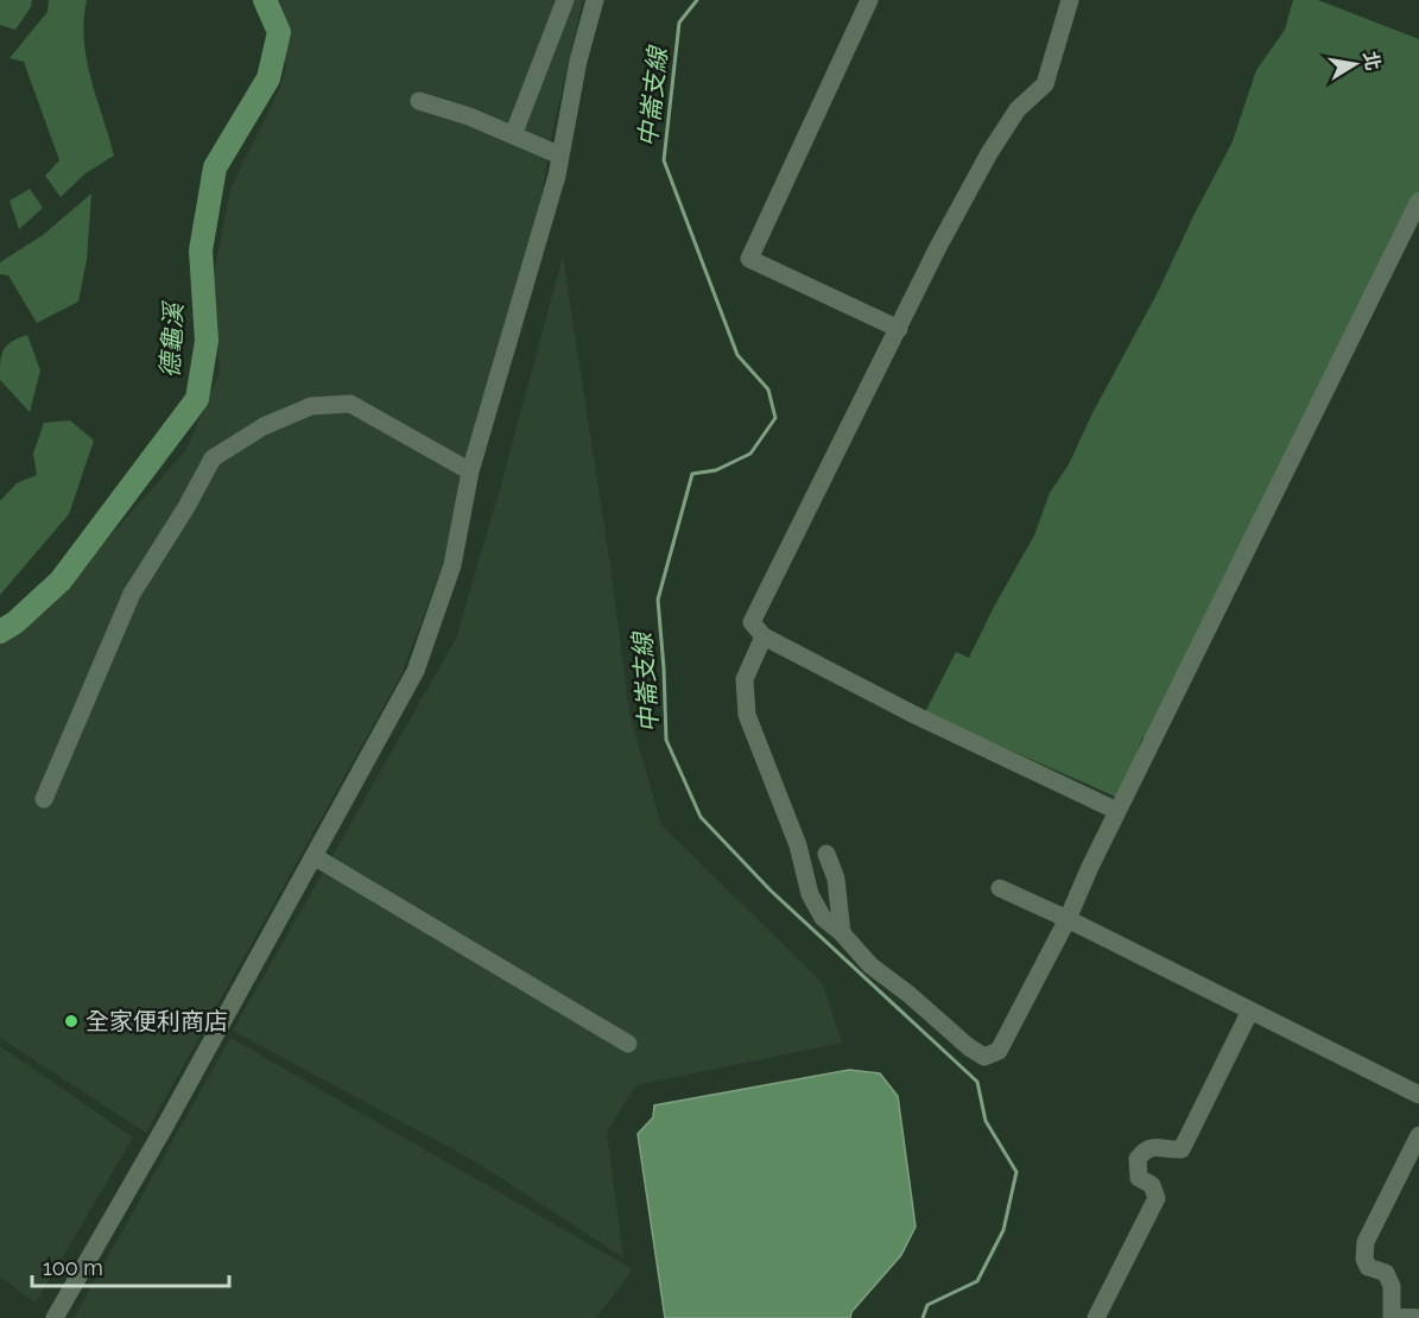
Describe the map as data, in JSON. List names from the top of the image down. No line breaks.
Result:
{"water":["中崙支線","德龜溪"],"places":["全家便利商店"],"scale_bar":"100 m","north":"right"}
